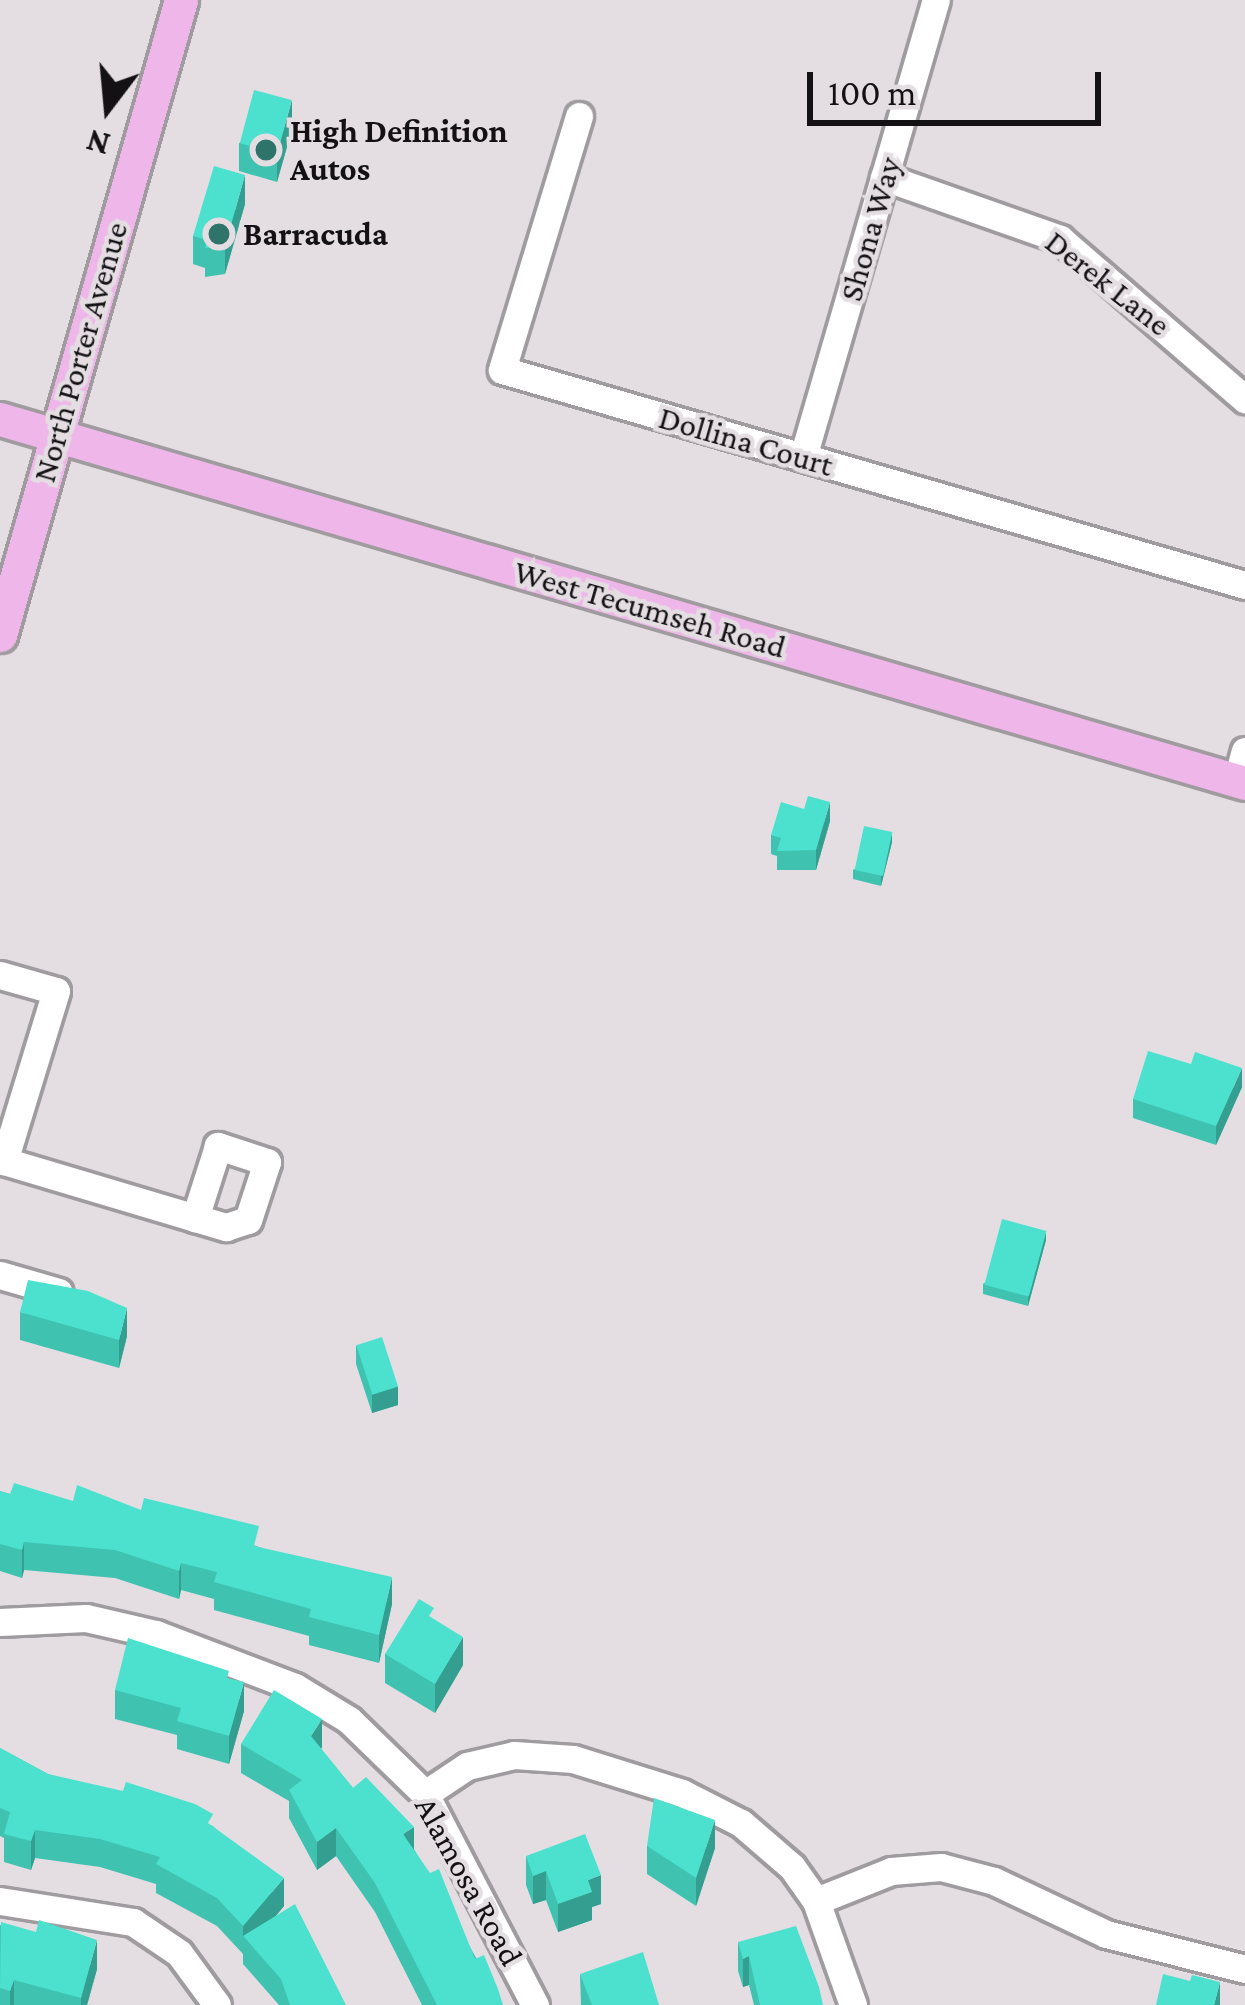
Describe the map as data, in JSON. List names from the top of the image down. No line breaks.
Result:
{"streets":{"main road":["North Porter Avenue","West Tecumseh Road"],"street":["Shona Way","Derek Lane","Dollina Court","Alamosa Road"]},"crossings":[["Shona Way","Derek Lane"],["Shona Way","Dollina Court"],["North Porter Avenue","West Tecumseh Road"]],"places":["High Definition Autos","Barracuda"],"scale_bar":"100 m","north":"bottom"}
